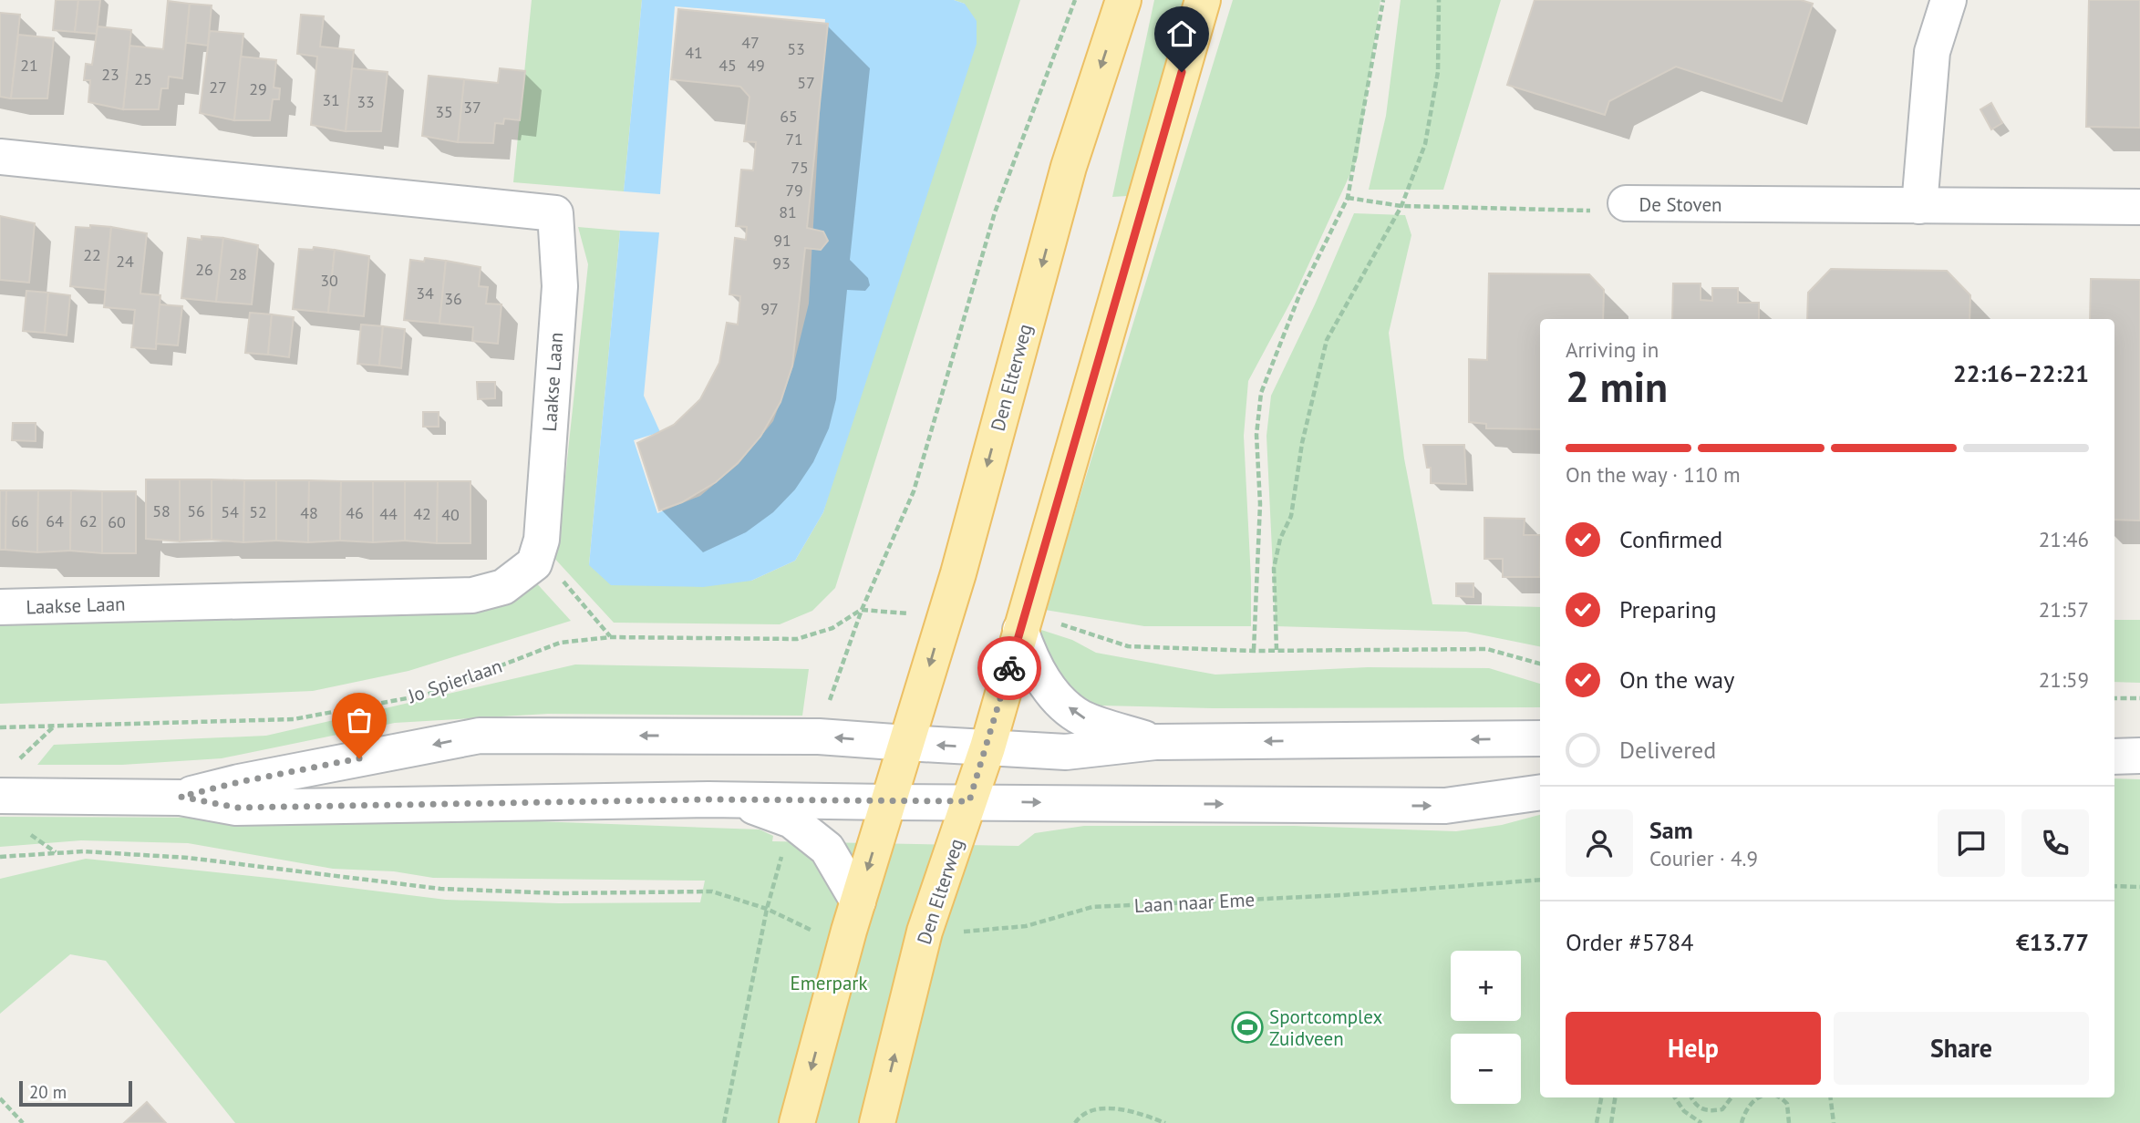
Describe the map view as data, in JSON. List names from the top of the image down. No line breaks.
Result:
{"streets":{"main road":["Den Elterweg"],"street":["De Stoven","Laakse Laan"],"path":["Jo Spierlaan","Laan naar Eme"]},"crossings":[["Den Elterweg","Laan naar Eme"]],"parks":["Emerpark"],"places":{"sports":["Sportcomplex Zuidveen"]},"house_numbers":["47","53","41","21","45","49","23","25","57","27","29","31","33","37","35","65","71","75","79","81","91","22","24","93","26","28","30","34","36","97","58","56","54","52","48","46","44","42","40","66","64","62","60"],"scale_bar":"20 m","page":{"heading":["2 min","Arriving in","22:16–22:21"],"panel":["Sam","Courier · 4.9","Order #5784","€13.77"],"bar":"On the way · 110 m","list":[["Confirmed","21:46"],["Preparing","21:57"],["On the way","21:59"],"Delivered"],"map_buttons":["+","−"],"buttons":["Help","Share"],"scale":"20 m"}}
